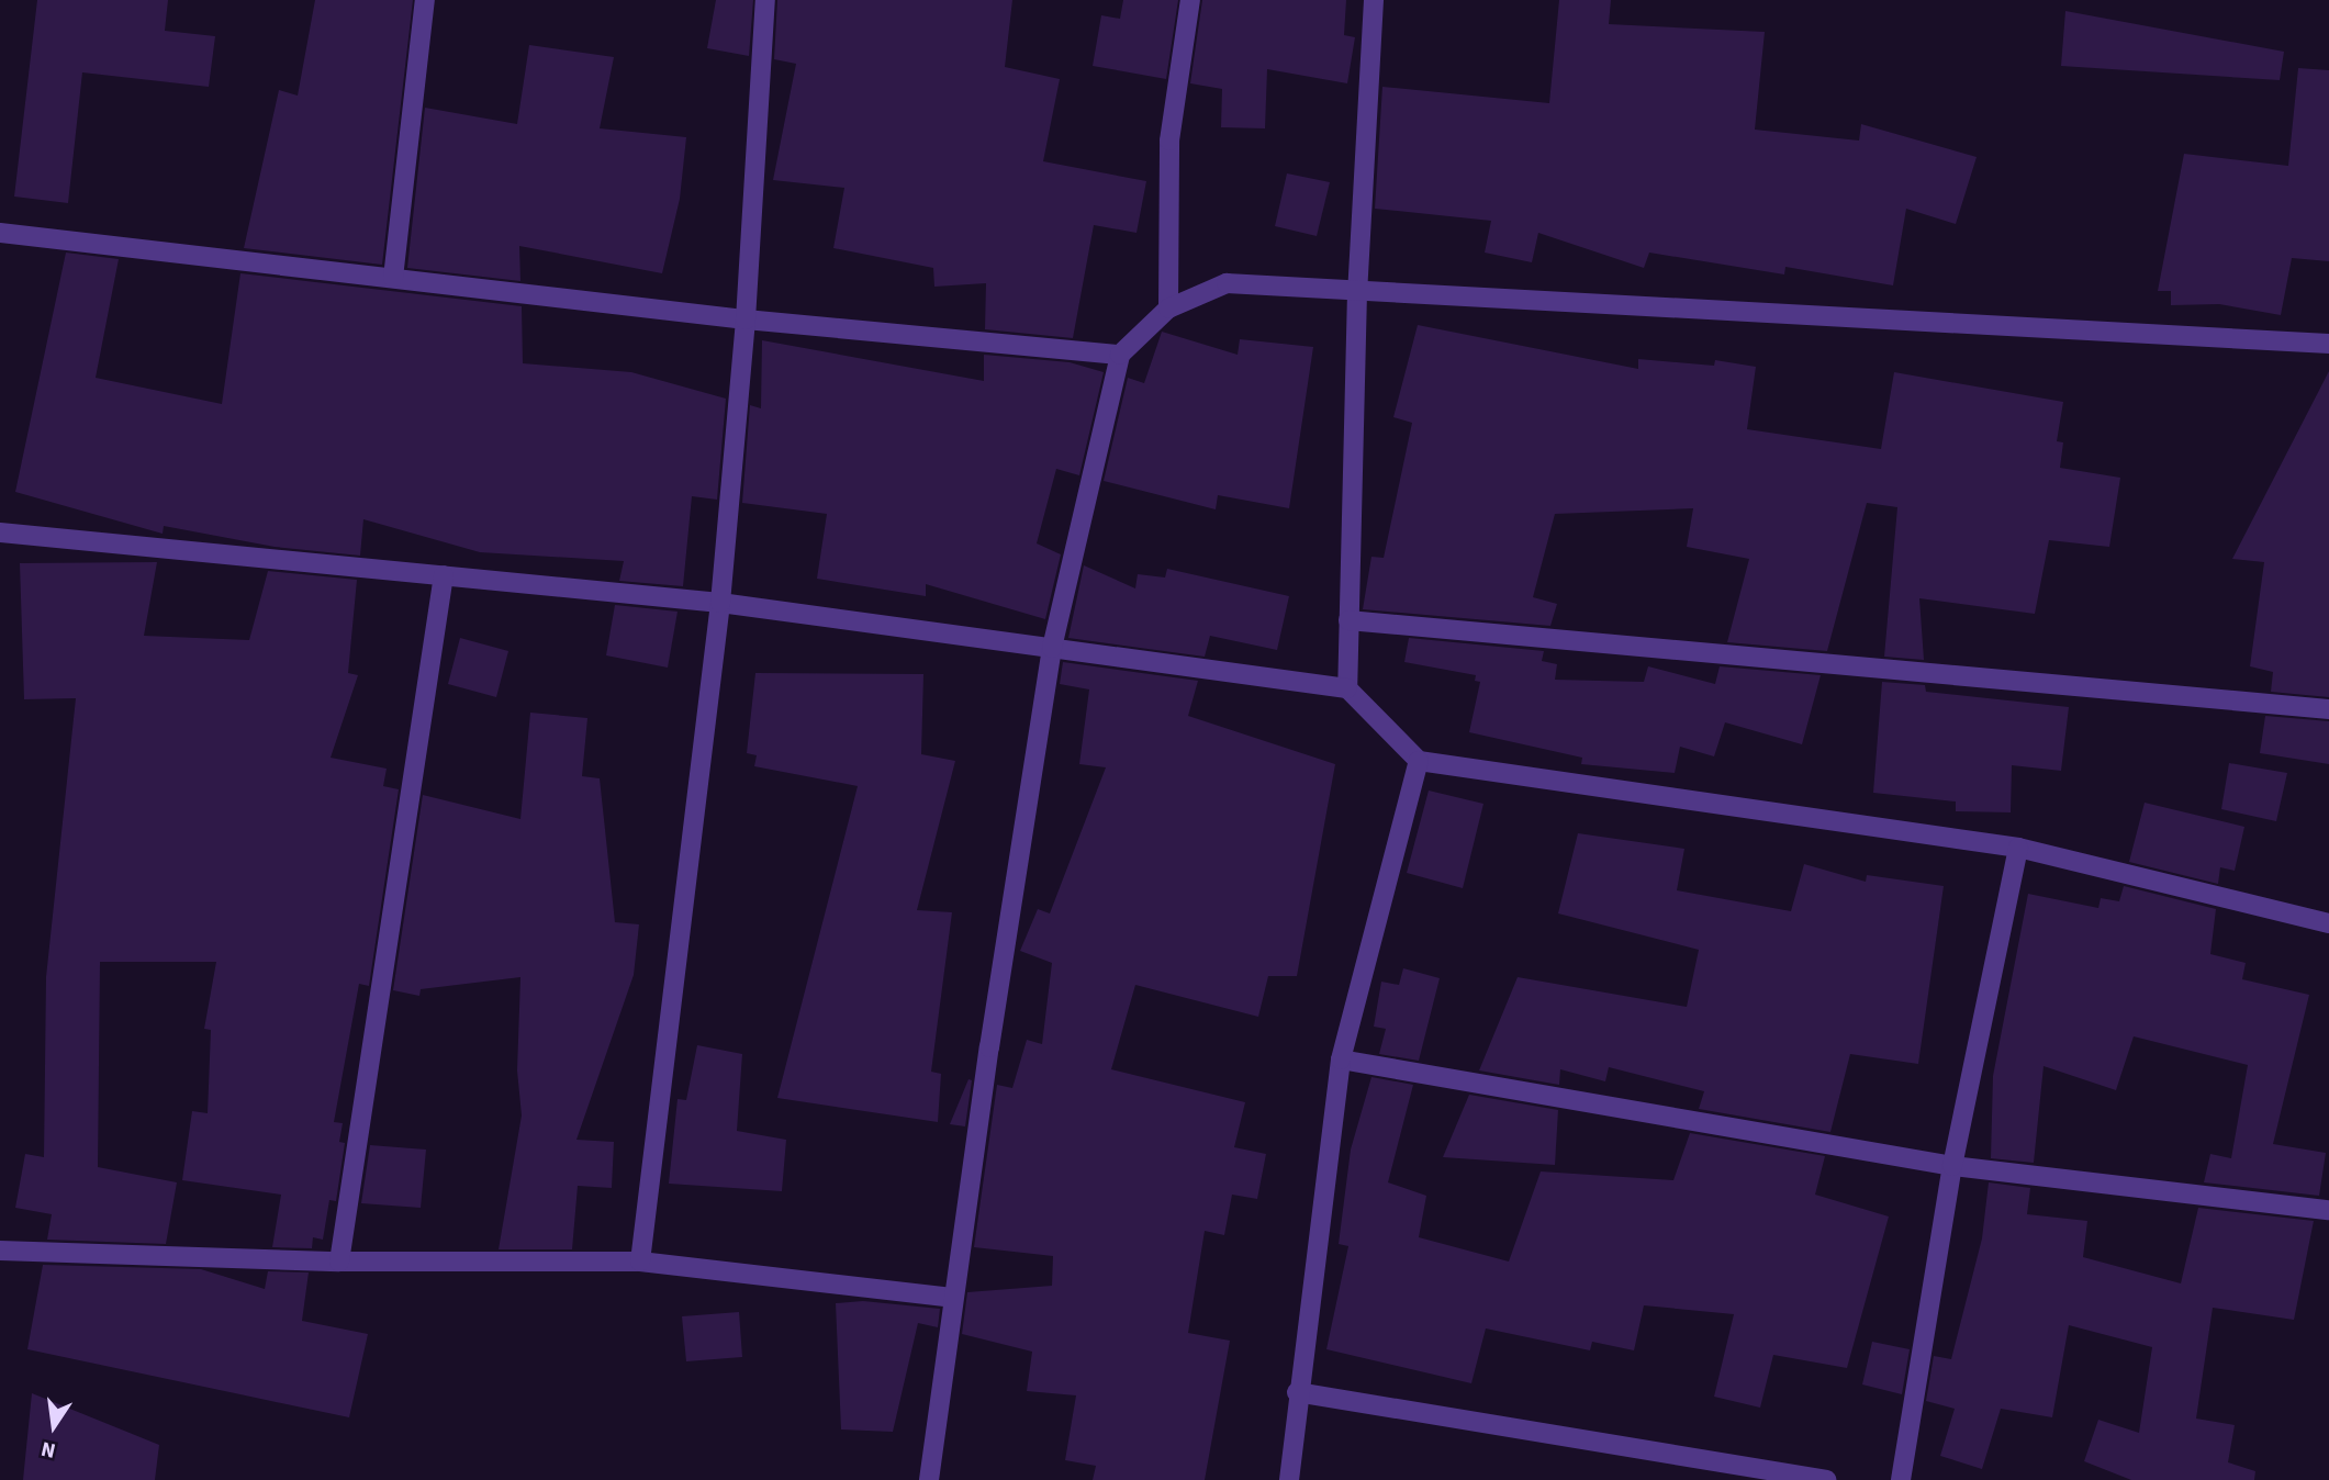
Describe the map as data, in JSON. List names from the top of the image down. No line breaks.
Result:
{"north":"bottom"}
